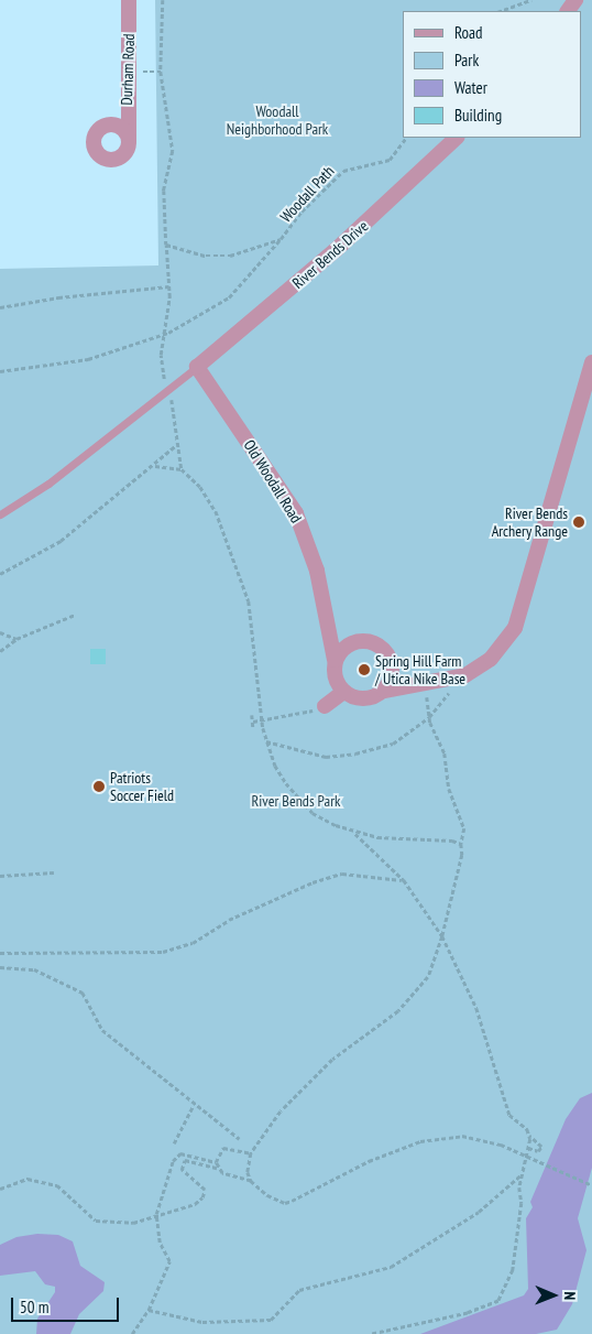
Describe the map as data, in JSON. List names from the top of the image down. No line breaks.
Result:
{"streets":{"street":["Durham Road","River Bends Drive","Old Woodall Road"],"path":["Woodall Path"]},"crossings":[["River Bends Drive","Old Woodall Road"]],"parks":["Woodall Neighborhood Park","River Bends Park"],"places":["River Bends Archery Range","Spring Hill Farm / Utica Nike Base","Patriots Soccer Field"],"legend":["Road","Park","Water","Building"],"scale_bar":"50 m","north":"right"}
